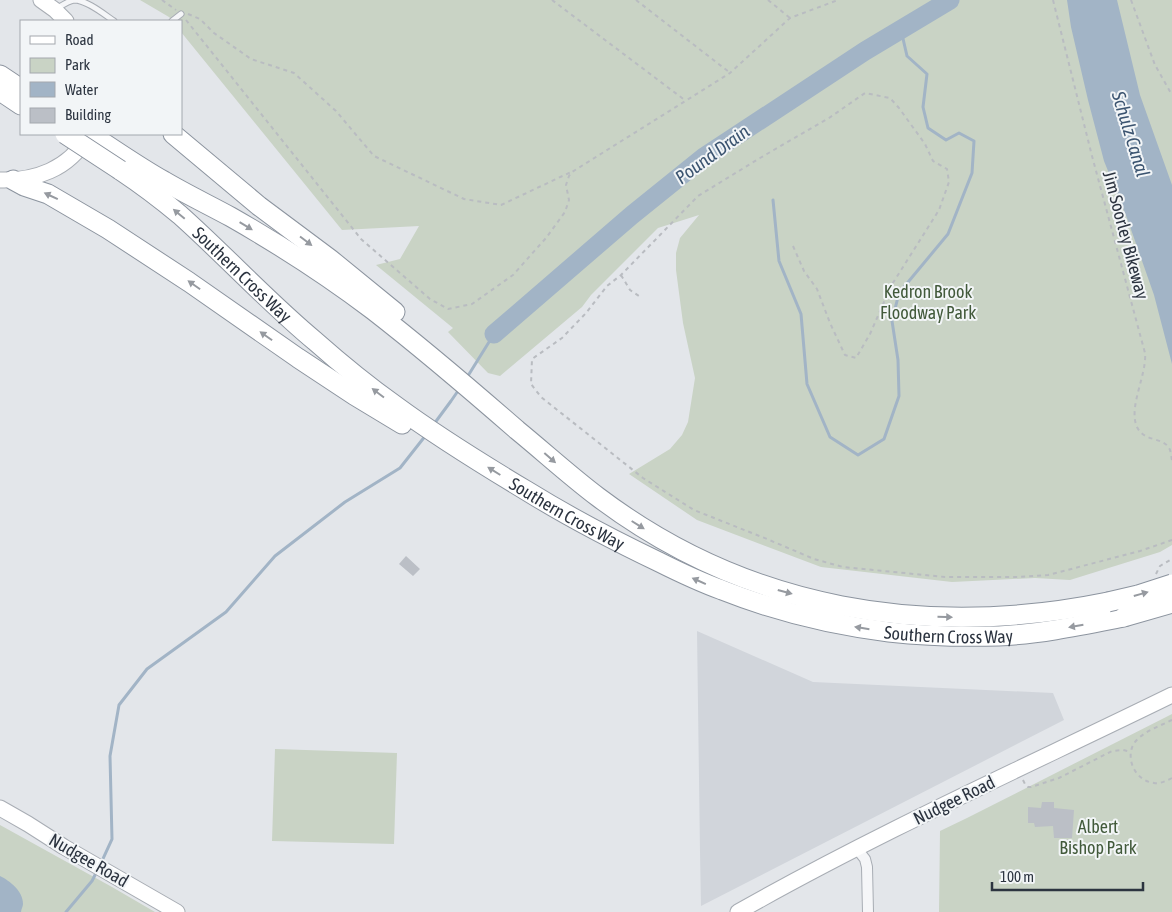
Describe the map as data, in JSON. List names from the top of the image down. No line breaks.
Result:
{"streets":{"highway":["Southern Cross Way"],"main road":["Nudgee Road"],"path":["Jim Soorley Bikeway"]},"water":["Schulz Canal","Pound Drain"],"parks":["Kedron Brook Floodway Park","Albert Bishop Park"],"legend":["Road","Park","Water","Building"],"scale_bar":"100 m"}
